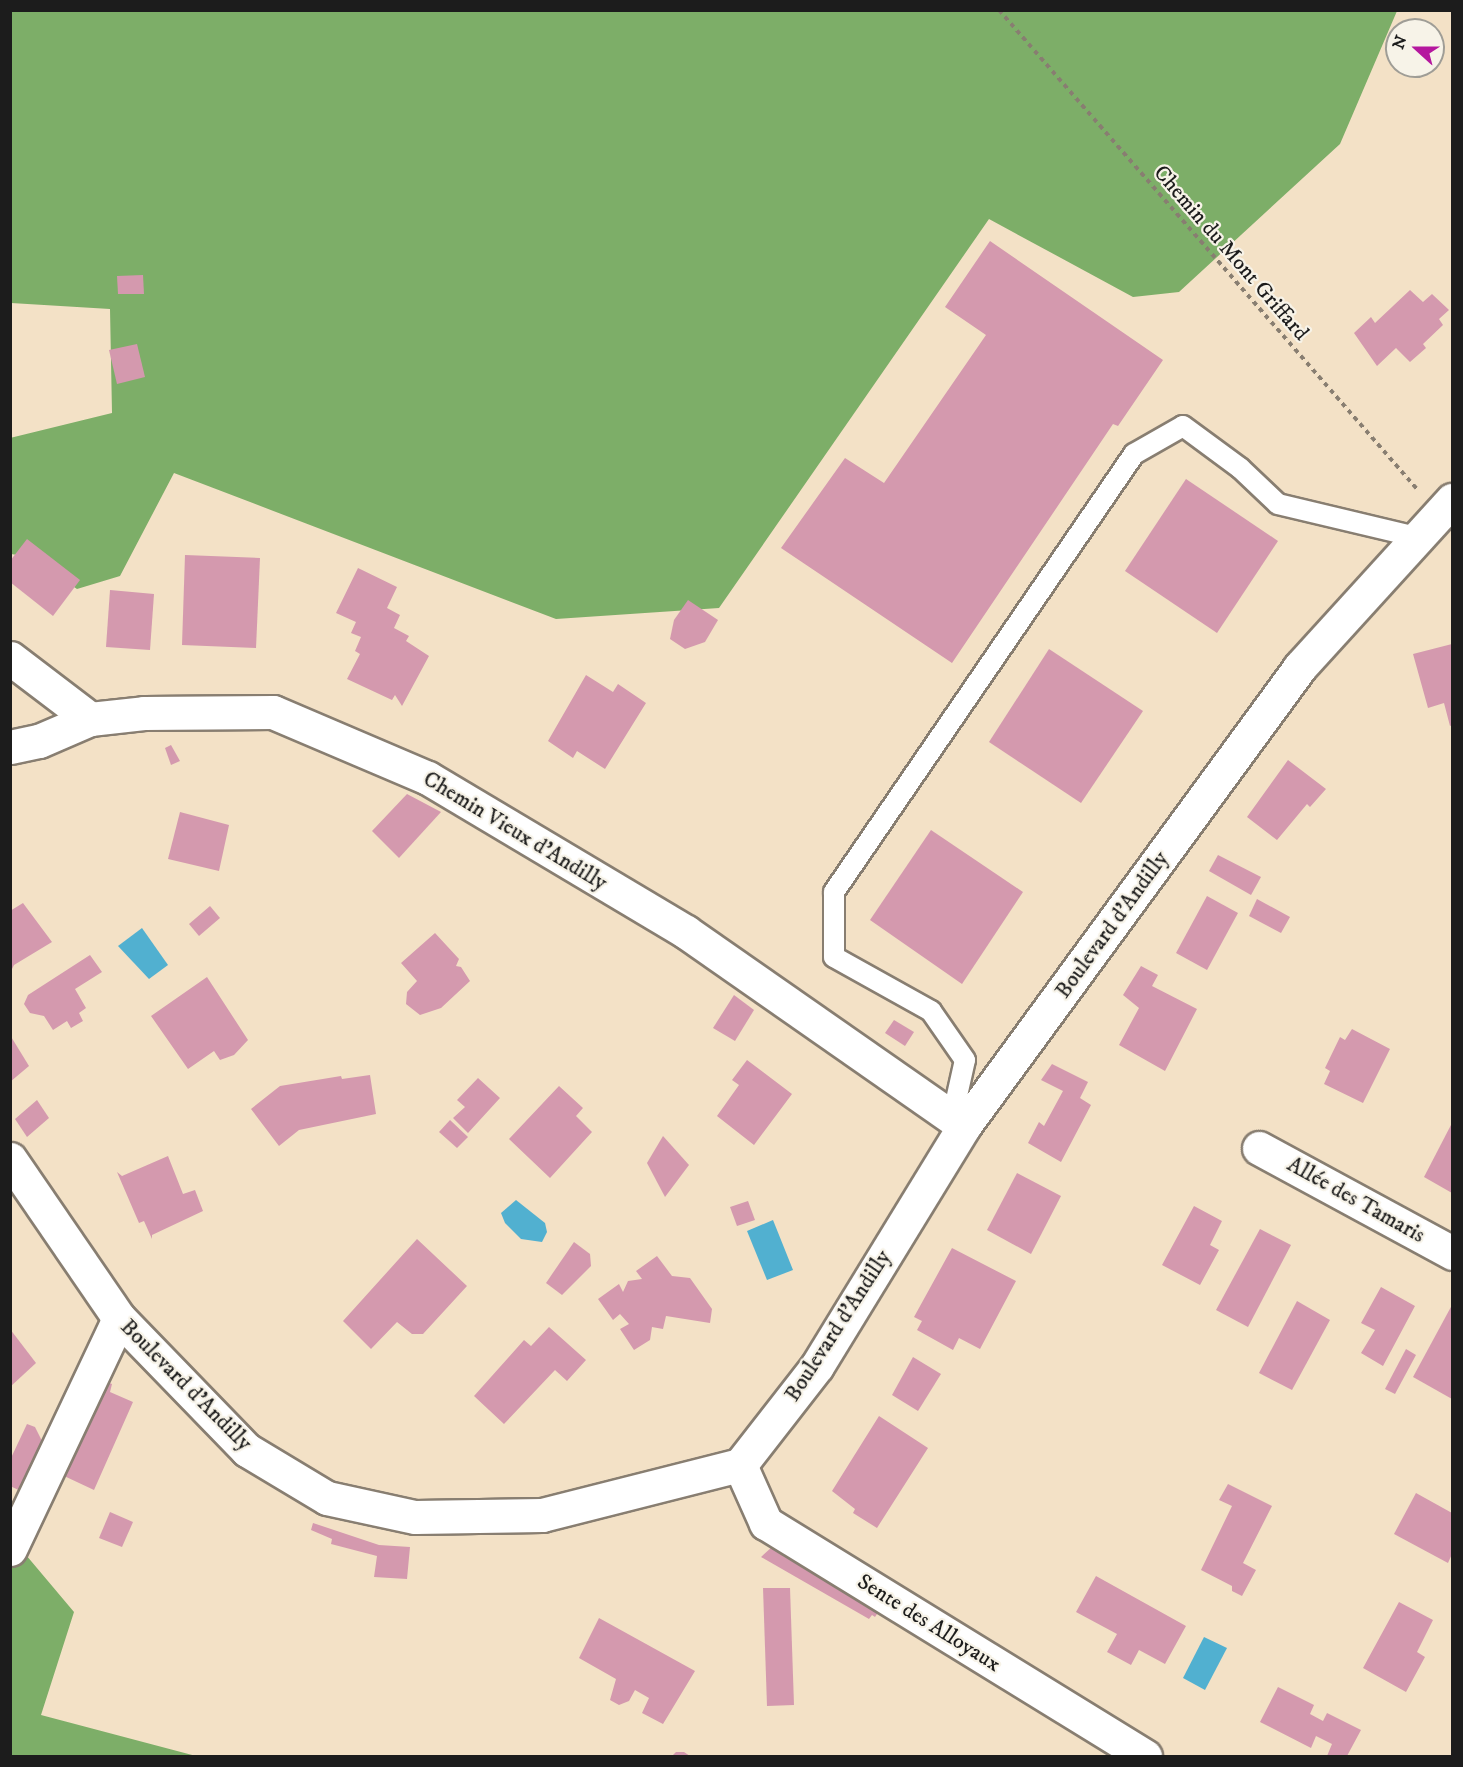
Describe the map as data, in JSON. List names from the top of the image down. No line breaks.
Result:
{"streets":{"street":["Chemin Vieux d'Andilly","Boulevard d'Andilly","Allée des Tamaris","Sente des Alloyaux"],"path":["Chemin du Mont Griffard"]},"crossings":[["Chemin du Mont Griffard","Boulevard d'Andilly"],["Chemin Vieux d'Andilly","Boulevard d'Andilly"],["Boulevard d'Andilly","Sente des Alloyaux"]],"north":"left"}
